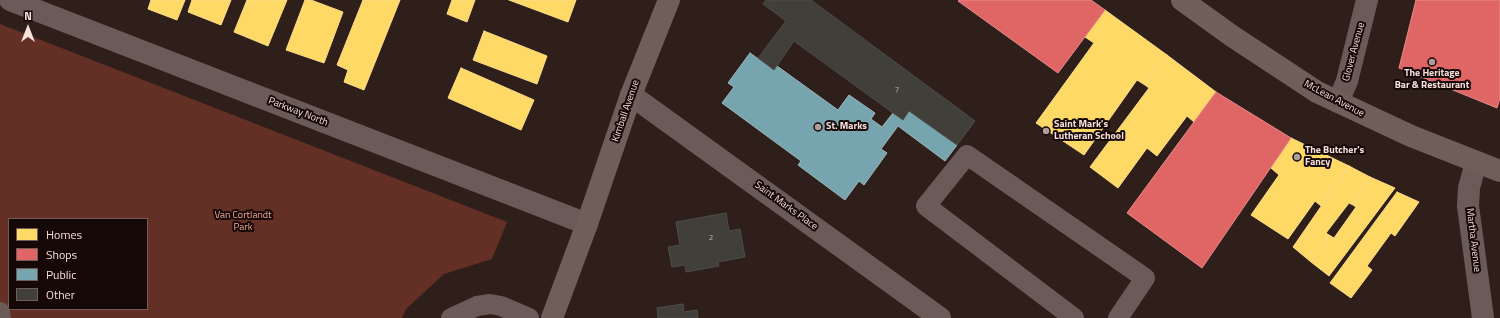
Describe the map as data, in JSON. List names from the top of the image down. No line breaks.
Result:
{"streets":{"street":["Glover Avenue","McLean Avenue","Kimball Avenue","Parkway North","Saint Marks Place","Martha Avenue"]},"crossings":[["Glover Avenue","McLean Avenue"],["McLean Avenue","Martha Avenue"],["Kimball Avenue","Parkway North"],["Kimball Avenue","Saint Marks Place"]],"parks":["Van Cortlandt Park"],"places":["The Heritage Bar & Restaurant","St. Marks","Saint Mark's Lutheran School","The Butcher's Fancy"],"house_numbers":["7","2"],"legend":["Homes","Shops","Public","Other"],"north":"top"}
